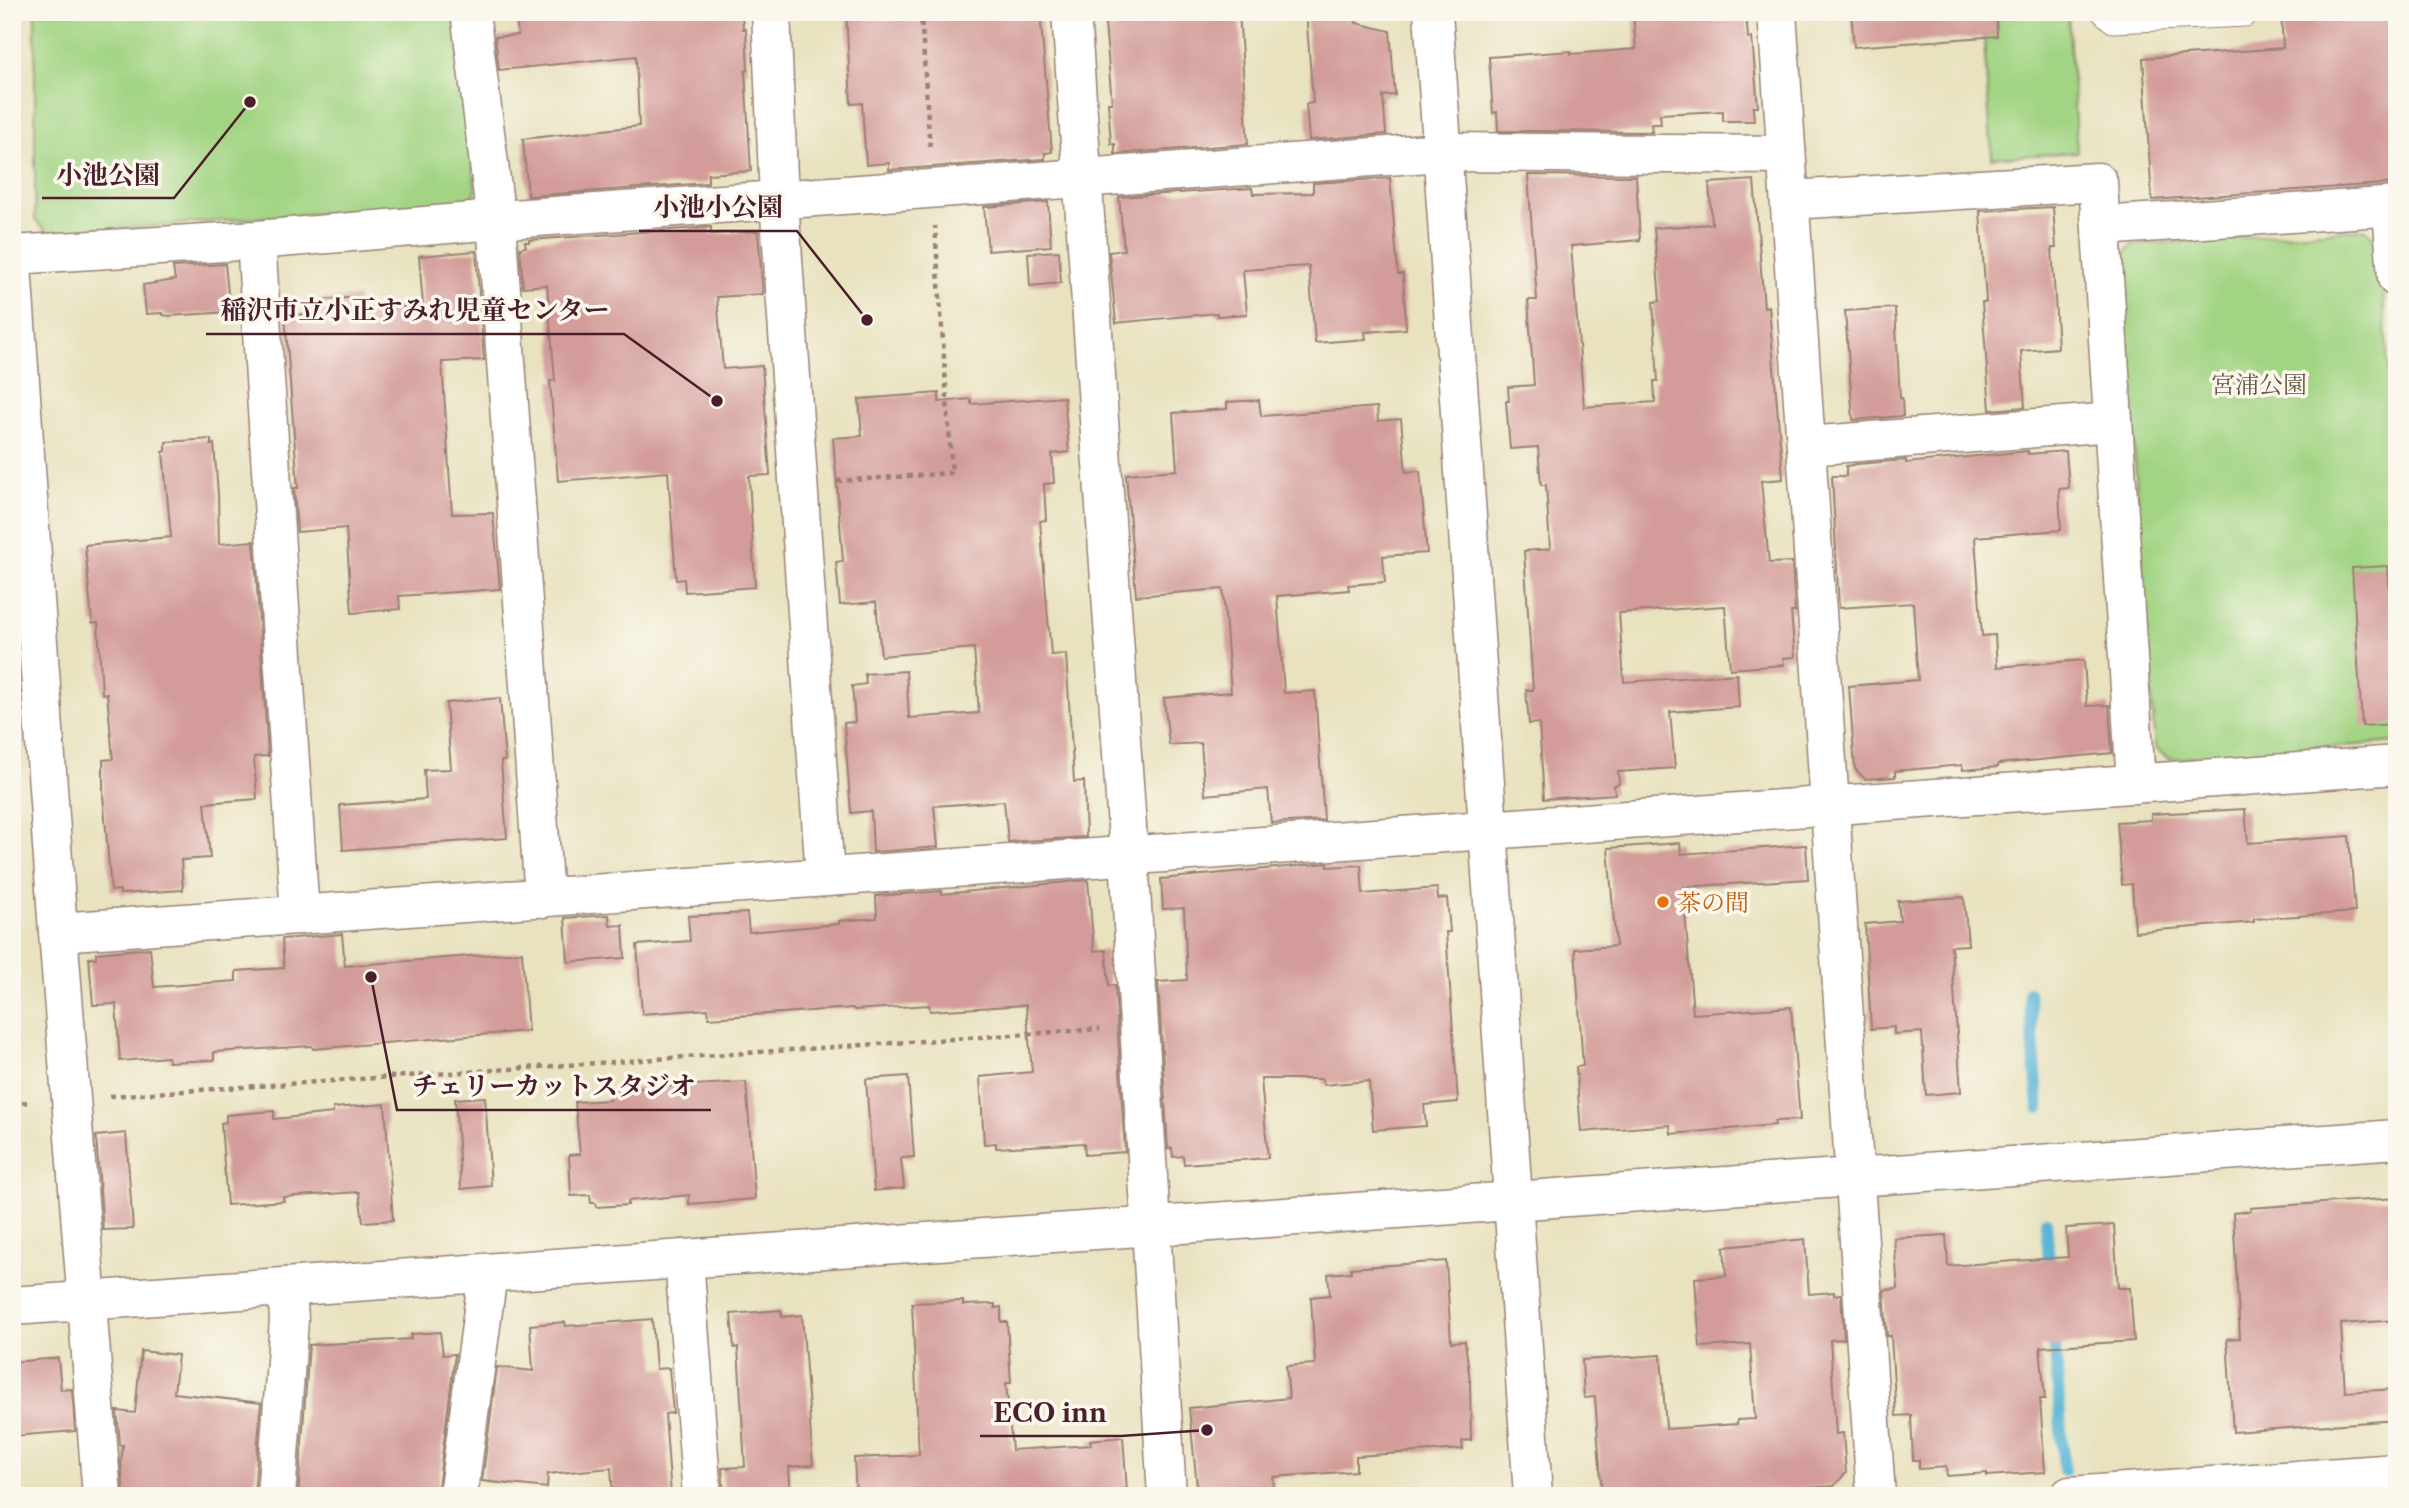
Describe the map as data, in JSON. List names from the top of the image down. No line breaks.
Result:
{"parks":["宮浦公園"],"places":["小池公園","小池小公園","稲沢市立小正すみれ児童センター","茶の間","チェリーカットスタジオ","ECO inn"]}
